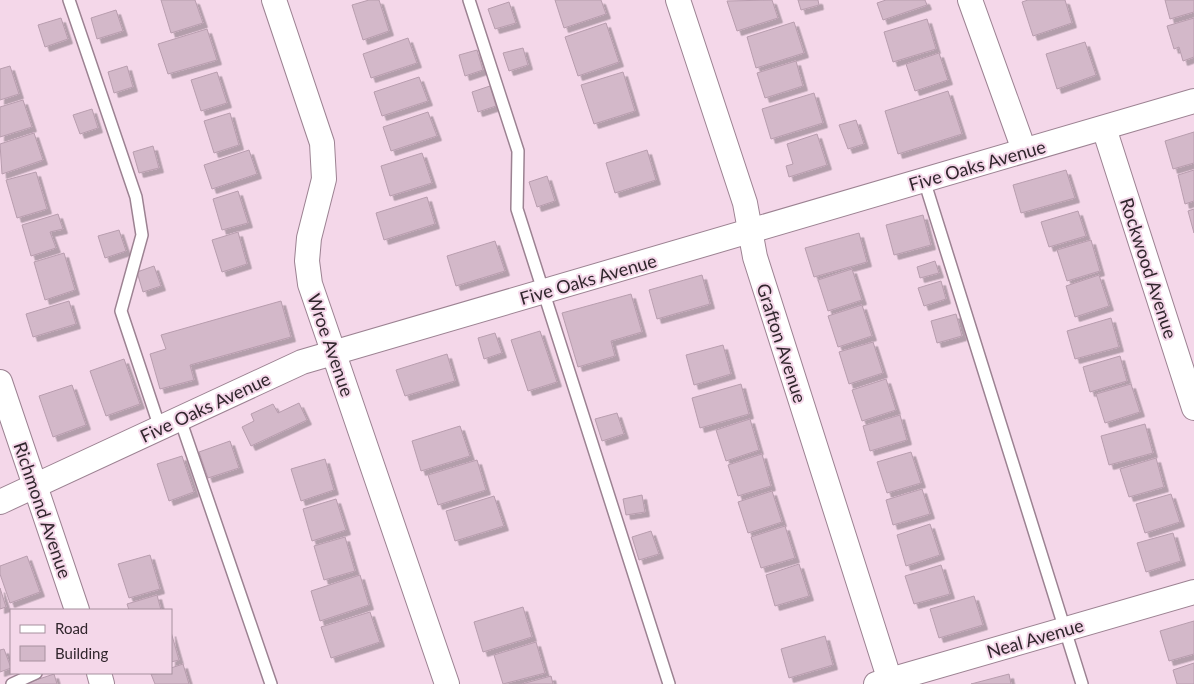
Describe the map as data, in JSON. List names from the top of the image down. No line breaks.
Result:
{"streets":{"street":["Five Oaks Avenue","Rockwood Avenue","Grafton Avenue","Wroe Avenue","Richmond Avenue","Neal Avenue"]},"crossings":[["Five Oaks Avenue","Rockwood Avenue"],["Five Oaks Avenue","Grafton Avenue"],["Five Oaks Avenue","Wroe Avenue"],["Five Oaks Avenue","Richmond Avenue"],["Grafton Avenue","Neal Avenue"]],"legend":["Road","Building"]}
